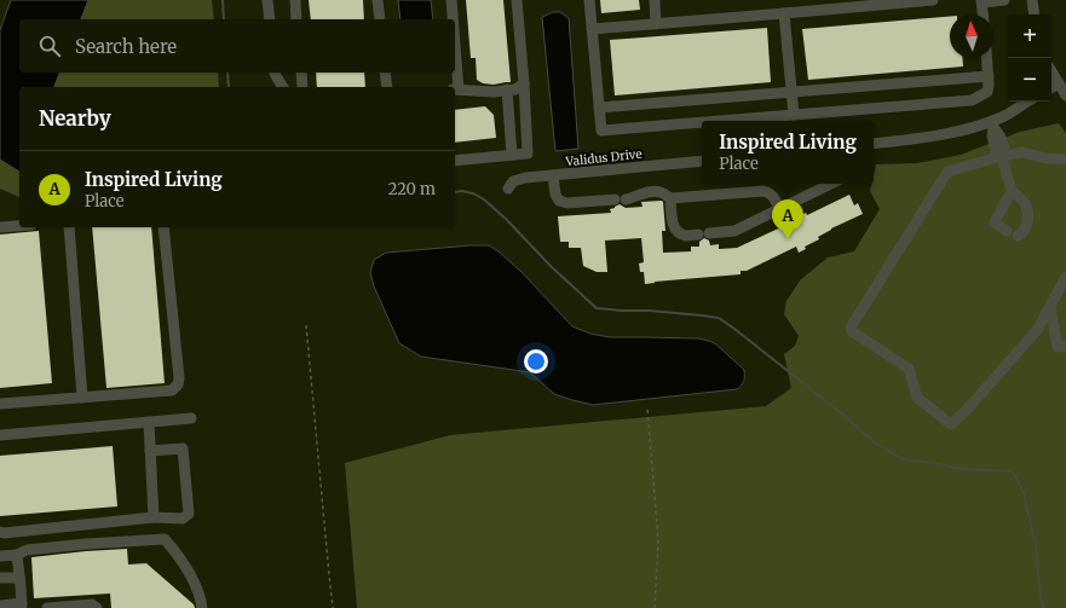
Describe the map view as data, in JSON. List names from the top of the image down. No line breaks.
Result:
{"streets":{"street":["Validus Drive"]},"north":"top","page":{"map_buttons":["+","−"],"search":"Search here","heading":"Nearby","popup":["Inspired Living","Place"],"list":[{"mark":"A","name":"Inspired Living","note":"Place","value":"220 m"}],"pins":"A"}}
